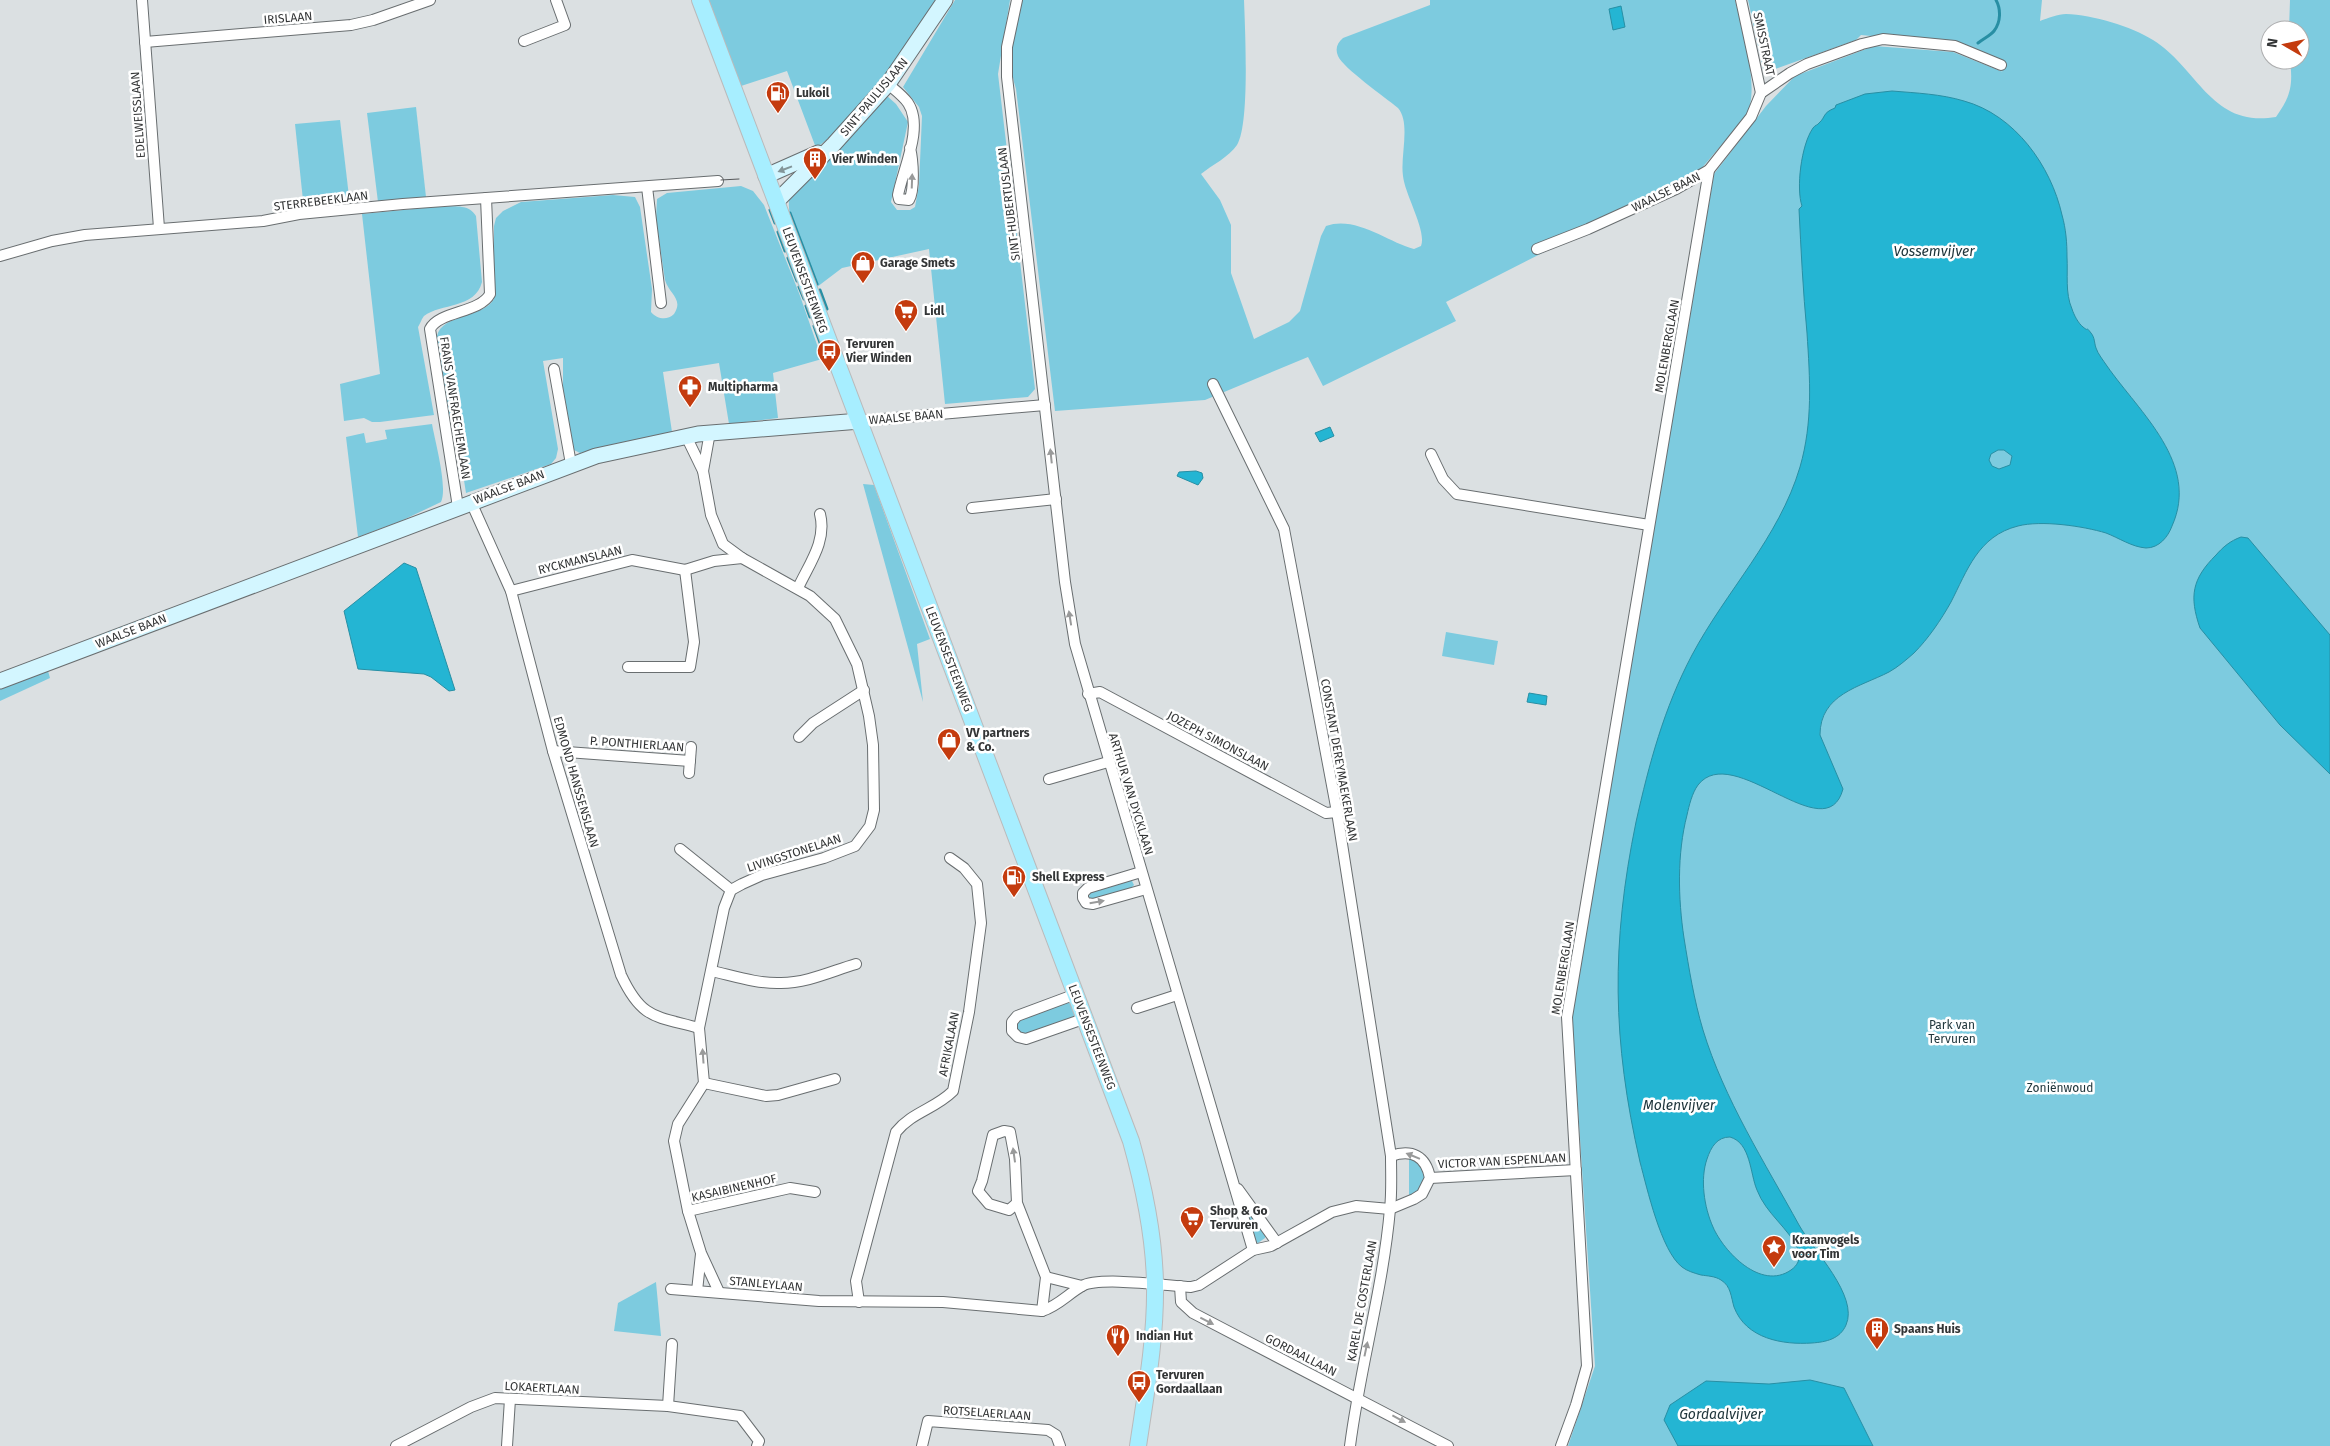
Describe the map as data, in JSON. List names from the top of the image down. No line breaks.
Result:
{"streets":{"main road":["LEUVENSESTEENWEG"],"street":["IRISLAAN","SMISSTRAAT","SINT-PAULUSLAAN","EDELWEISSLAAN","WAALSE BAAN","STERREBEEKLAAN","SINT-HUBERTUSLAAN","MOLENBERGLAAN","FRANS VANFRAECHEMLAAN","RYCKMANSLAAN","JOZEPH SIMONSLAAN","P. PONTHIERLAAN","CONSTANT DEREYMAEKERLAAN","EDMOND HANSSENSLAAN","ARTHUR VAN DYCKLAAN","LIVINGSTONELAAN","AFRIKALAAN","VICTOR VAN ESPENLAAN","KASAIBINENHOF","STANLEYLAAN","KAREL DE COSTERLAAN","GORDAALLAAN","LOKAERTLAAN","ROTSELAERLAAN"]},"crossings":[["IRISLAAN","EDELWEISSLAAN"],["SMISSTRAAT","WAALSE BAAN"],["SINT-PAULUSLAAN","LEUVENSESTEENWEG"],["EDELWEISSLAAN","STERREBEEKLAAN"],["WAALSE BAAN","SINT-HUBERTUSLAAN"],["WAALSE BAAN","LEUVENSESTEENWEG"],["WAALSE BAAN","MOLENBERGLAAN"],["WAALSE BAAN","FRANS VANFRAECHEMLAAN"],["WAALSE BAAN","EDMOND HANSSENSLAAN"],["WAALSE BAAN","ARTHUR VAN DYCKLAAN"],["WAALSE BAAN","LIVINGSTONELAAN"],["STERREBEEKLAAN","FRANS VANFRAECHEMLAAN"],["SINT-HUBERTUSLAAN","ARTHUR VAN DYCKLAAN"],["MOLENBERGLAAN","VICTOR VAN ESPENLAAN"],["FRANS VANFRAECHEMLAAN","EDMOND HANSSENSLAAN"],["RYCKMANSLAAN","EDMOND HANSSENSLAAN"],["RYCKMANSLAAN","LIVINGSTONELAAN"],["JOZEPH SIMONSLAAN","CONSTANT DEREYMAEKERLAAN"],["JOZEPH SIMONSLAAN","ARTHUR VAN DYCKLAAN"],["P. PONTHIERLAAN","EDMOND HANSSENSLAAN"],["CONSTANT DEREYMAEKERLAAN","KAREL DE COSTERLAAN"],["AFRIKALAAN","STANLEYLAAN"],["KAREL DE COSTERLAAN","GORDAALLAAN"]],"one_way":["KAREL DE COSTERLAAN","GORDAALLAAN"],"water":["Vossemvijver","Molenvijver","Gordaalvijver"],"parks":["Park van Tervuren","Zoniënwoud"],"places":{"fuel station":["Lukoil","Shell Express"],"building":["Vier Winden","Spaans Huis"],"shop":["Garage Smets","VV partners & Co."],"supermarket":["Lidl","Shop & Go Tervuren"],"bus stop":["Tervuren Vier Winden","Tervuren Gordaallaan"],"pharmacy":["Multipharma"],"place":["Kraanvogels voor Tim"],"restaurant":["Indian Hut"]},"north":"left"}
